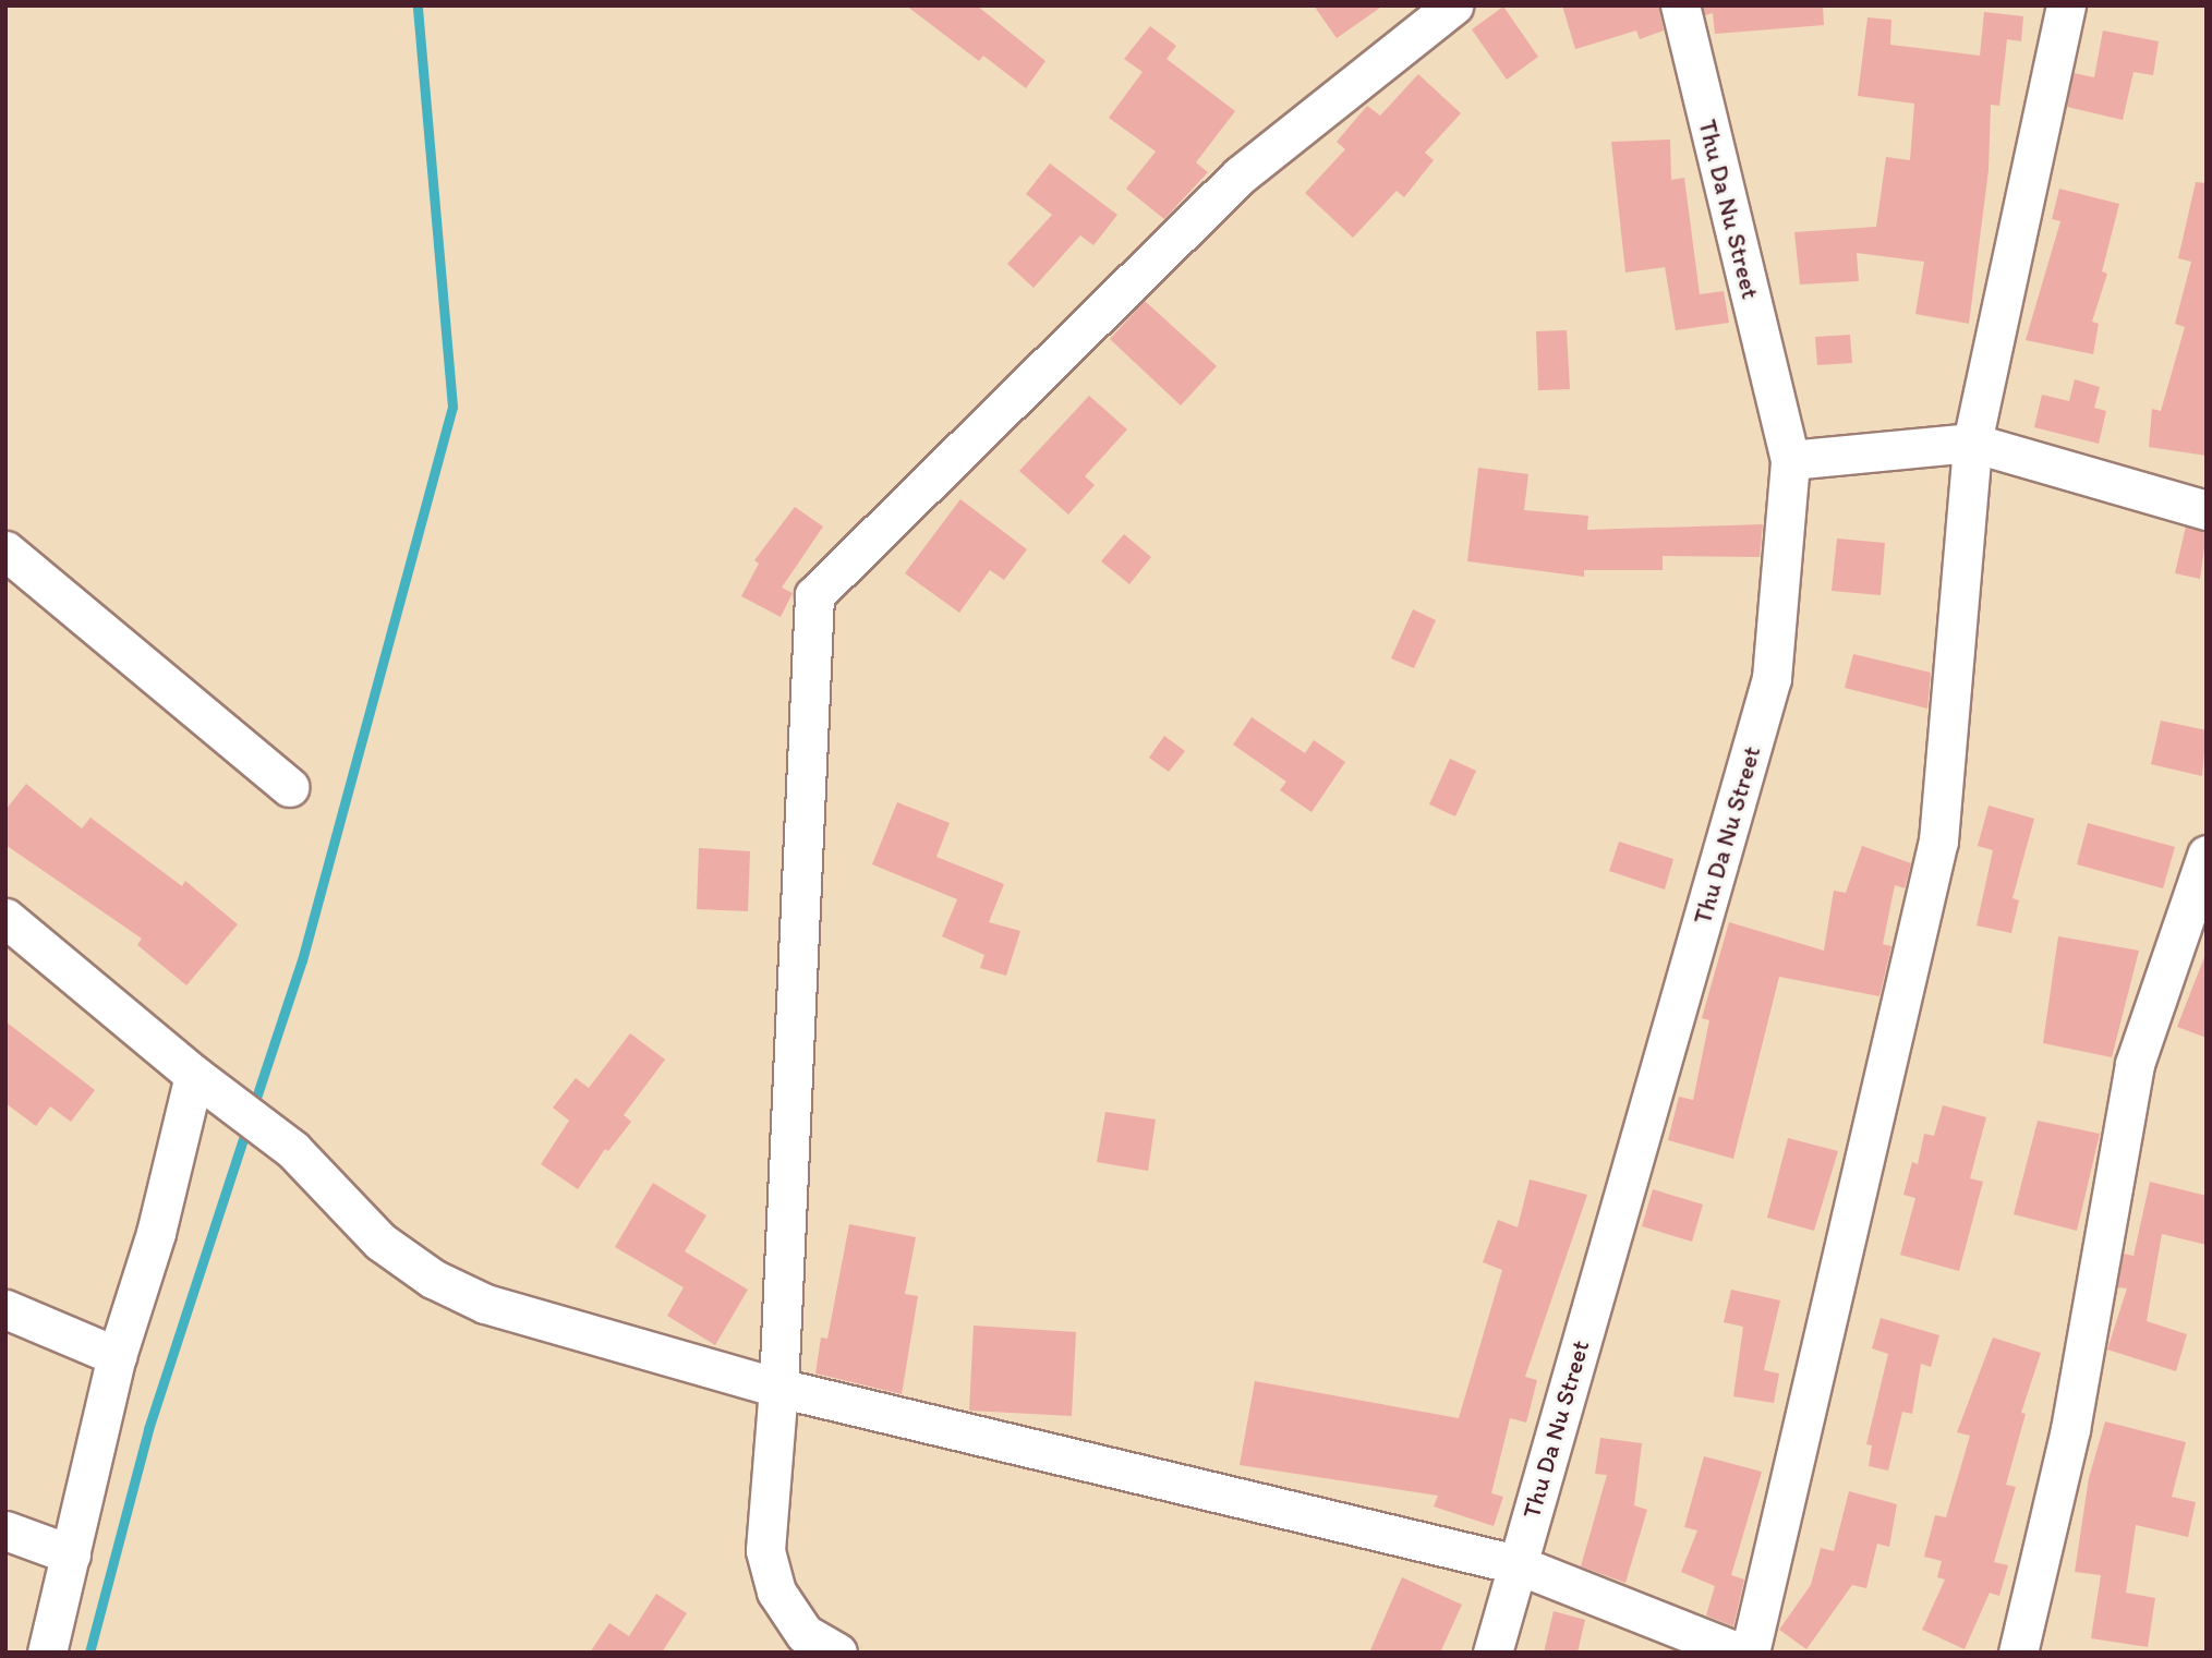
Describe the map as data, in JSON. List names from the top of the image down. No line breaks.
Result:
{"streets":{"street":["Thu Da Nu Street"]}}
